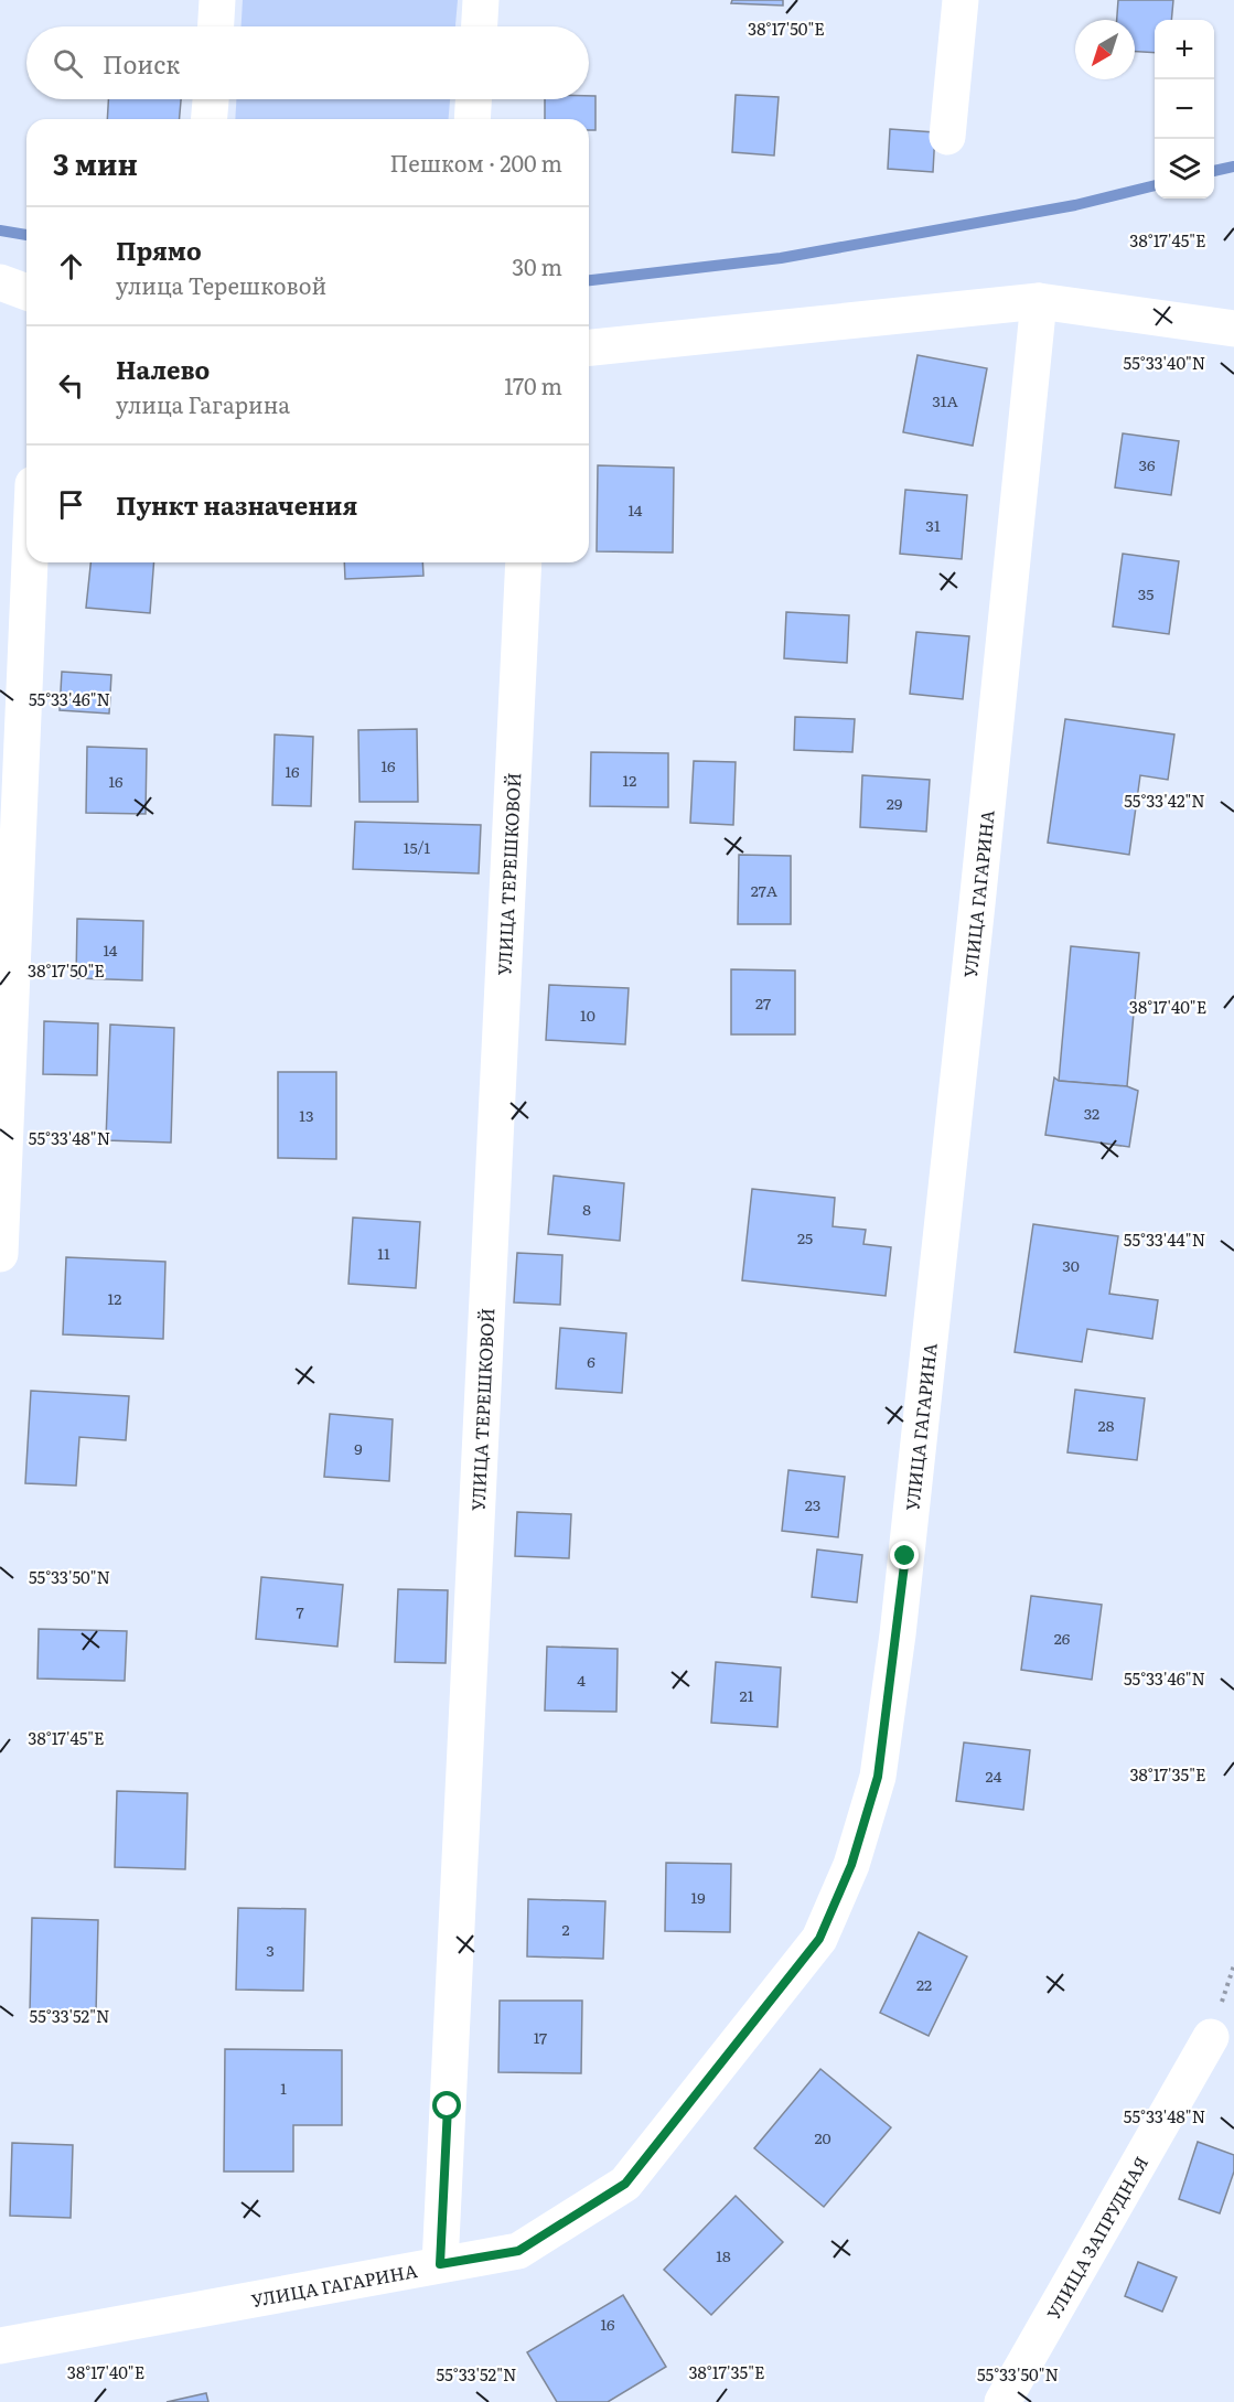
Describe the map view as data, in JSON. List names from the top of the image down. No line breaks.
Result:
{"streets":{"street":["УЛИЦА ТЕРЕШКОВОЙ","УЛИЦА ГАГАРИНА","УЛИЦА ЗАПРУДНАЯ"]},"crossings":[["УЛИЦА ТЕРЕШКОВОЙ","УЛИЦА ГАГАРИНА"]],"house_numbers":["31А","36","14","31","35","16","16","12","16","29","15/1","27А","14","27","10","32","13","8","25","11","30","12","6","28","9","23","7","26","4","21","24","19","2","3","22","17","1","20","18","16"],"north":"bottom left","page":{"map_buttons":["+","−"],"search":"Поиск","heading":["3 мин","Пешком · 200 m"],"list":[["Прямо","улица Терешковой","30 m"],["Налево","улица Гагарина","170 m"],"Пункт назначения"]},"coordinates":["38°17'50\"E","38°17'45\"E","55°33'40\"N","55°33'46\"N","55°33'42\"N","38°17'40\"E","55°33'48\"N","55°33'44\"N","55°33'50\"N","38°17'35\"E","55°33'52\"N"]}
